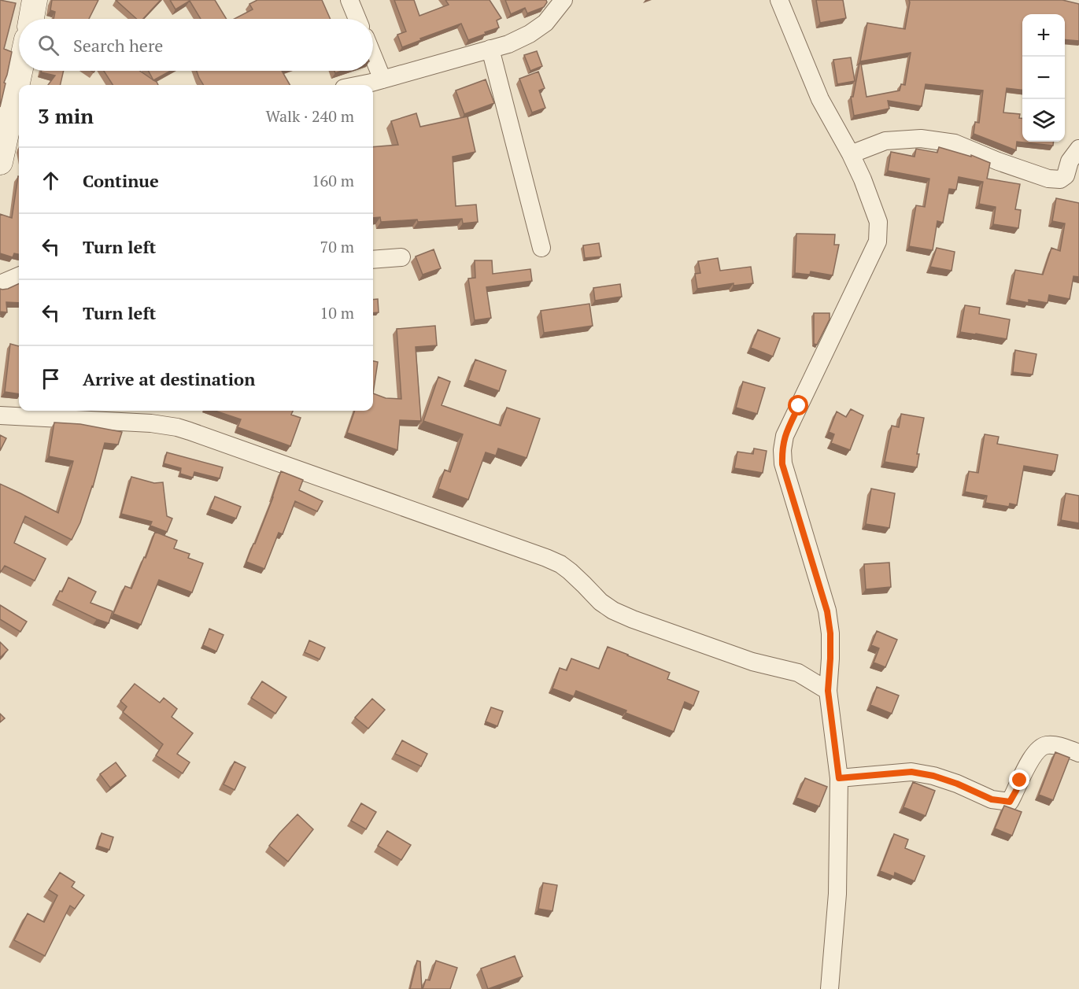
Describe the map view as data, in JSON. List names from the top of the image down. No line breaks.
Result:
{"page":{"map_buttons":["+","−"],"search":"Search here","heading":["3 min","Walk · 240 m"],"list":[["Continue","160 m"],["Turn left","70 m"],["Turn left","10 m"],"Arrive at destination"]}}
